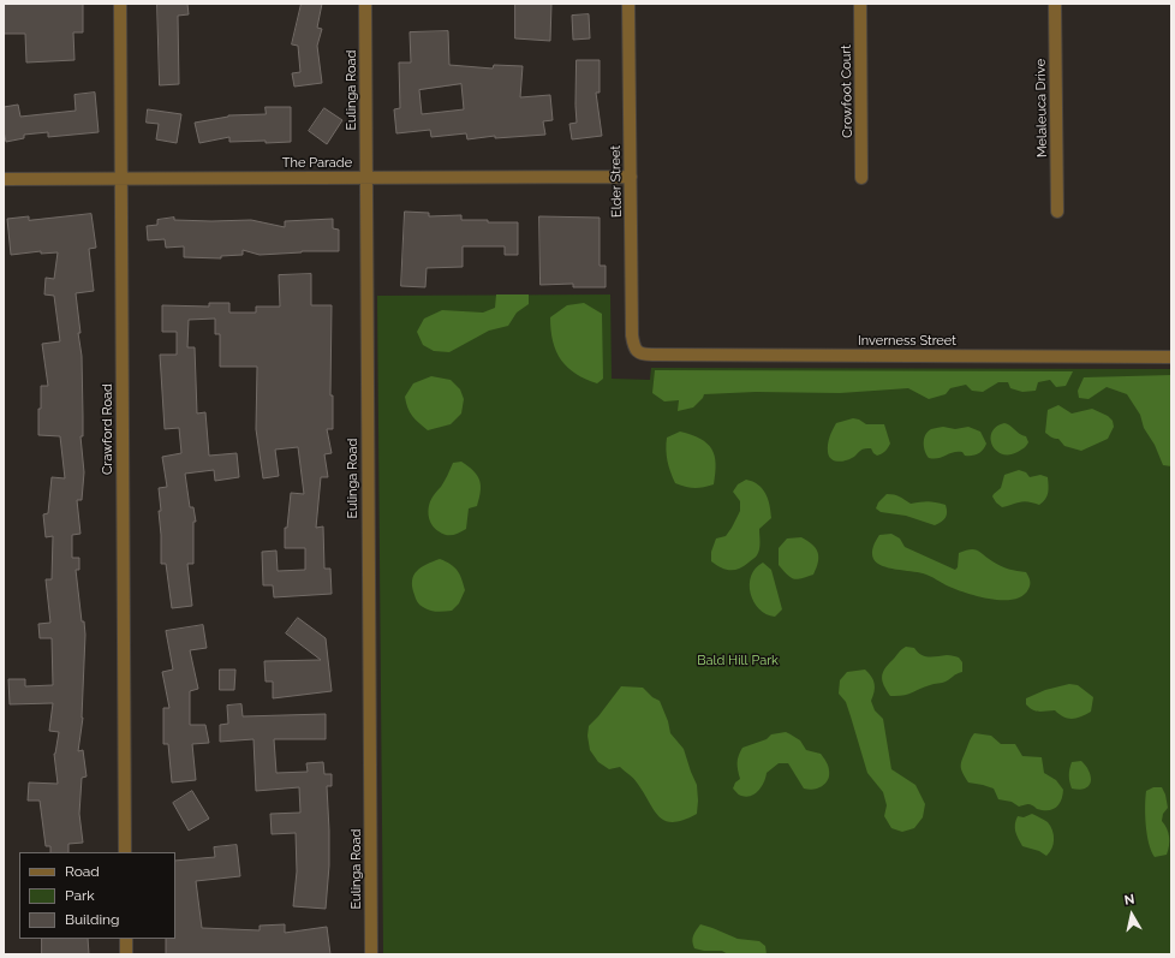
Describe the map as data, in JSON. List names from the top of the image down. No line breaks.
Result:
{"streets":{"street":["Eulinga Road","Crowfoot Court","Melaleuca Drive","The Parade","Elder Street","Inverness Street","Crawford Road"]},"crossings":[["Eulinga Road","The Parade"],["The Parade","Elder Street"],["The Parade","Crawford Road"],["Elder Street","Inverness Street"]],"parks":["Bald Hill Park"],"legend":["Road","Park","Building"],"north":"top"}
